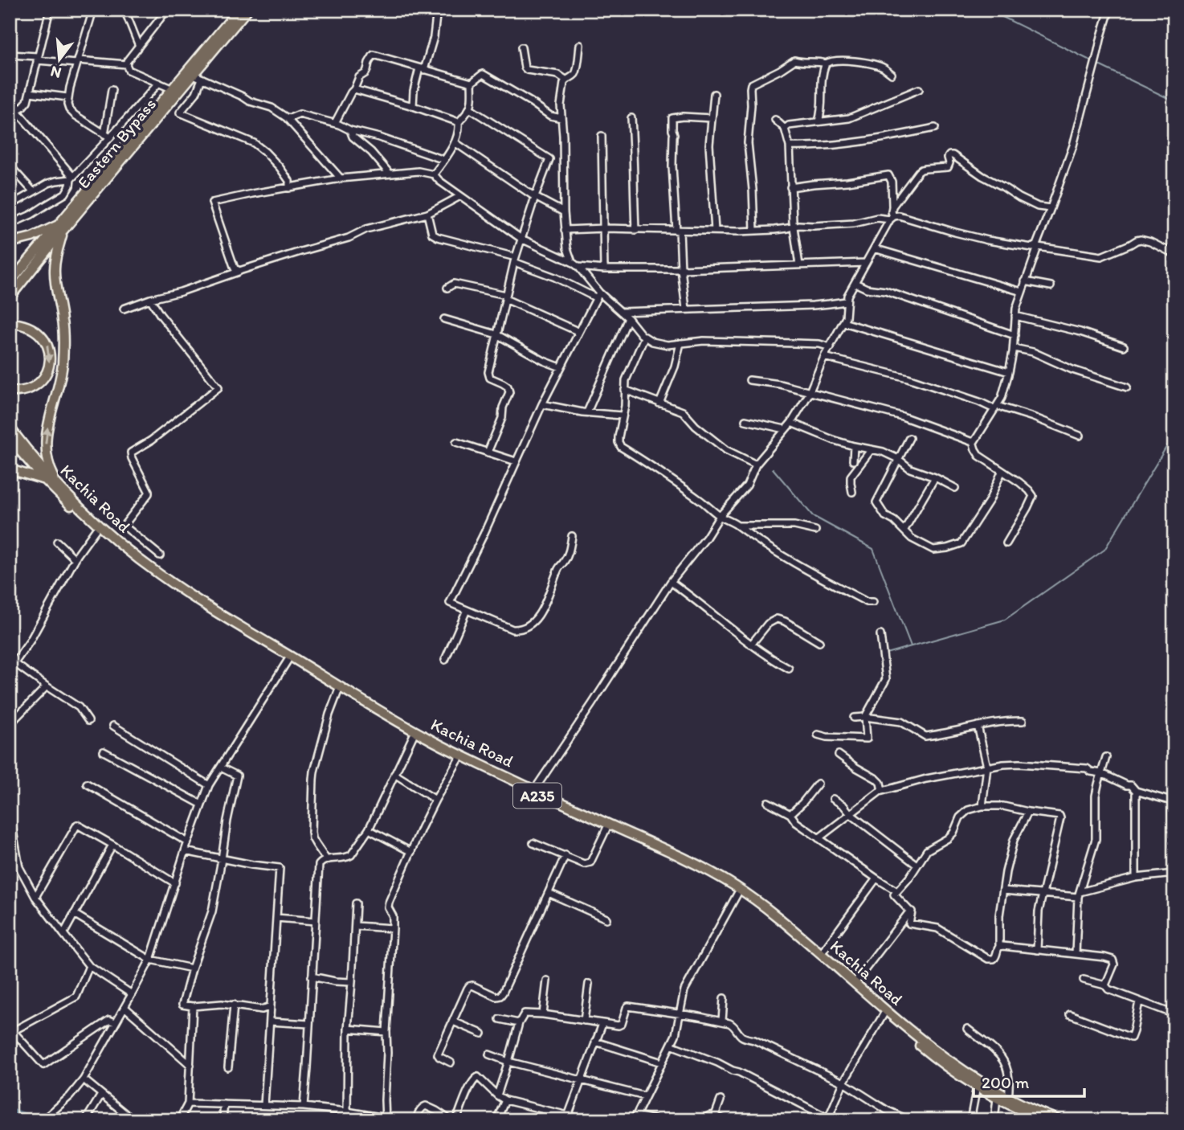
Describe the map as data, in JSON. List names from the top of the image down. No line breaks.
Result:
{"streets":{"highway":["Eastern Bypass","Kachia Road","A235"]},"scale_bar":"200 m","north":"bottom"}
